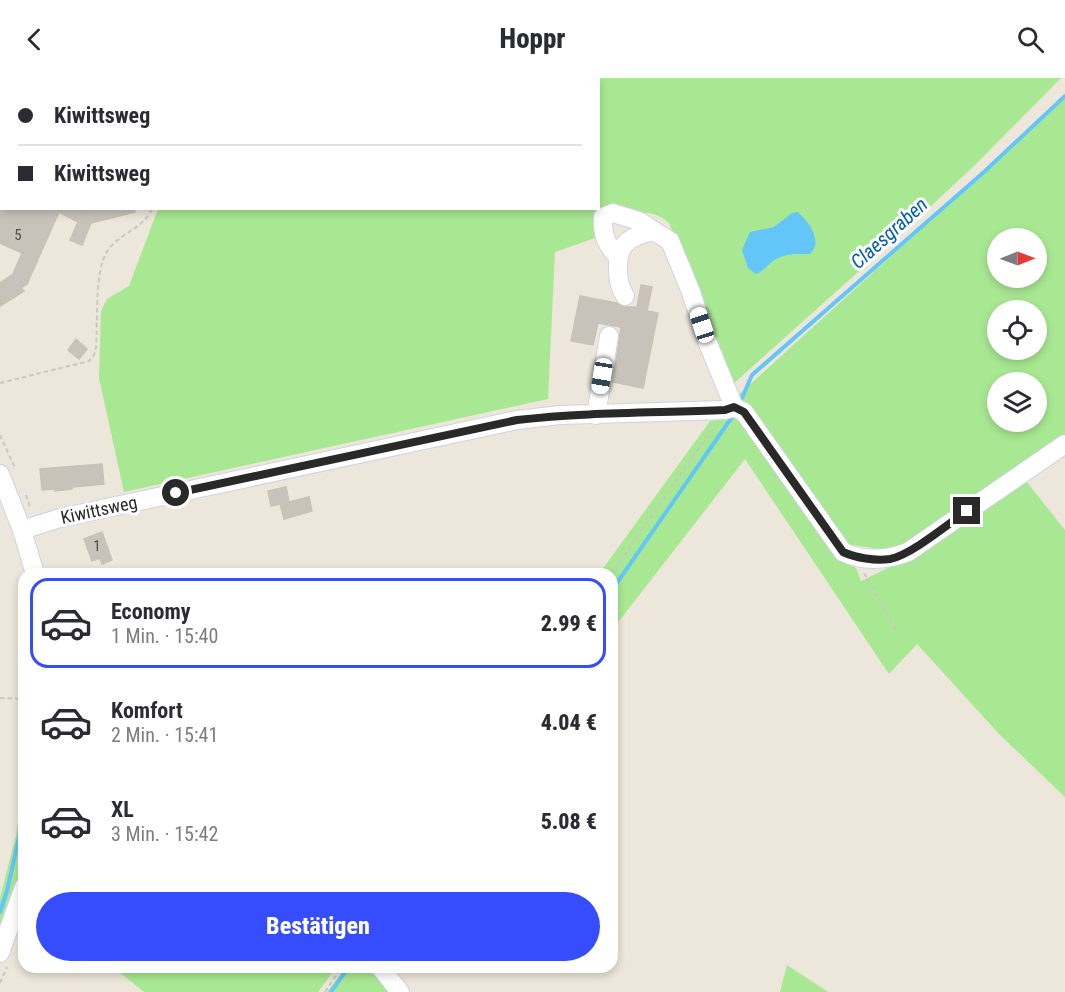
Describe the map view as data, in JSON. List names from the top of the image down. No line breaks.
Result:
{"streets":{"street":["Kiwittsweg"]},"water":["Claesgraben"],"house_numbers":["5","1"],"north":"right","page":{"header":"Hoppr","banner":["Kiwittsweg","Kiwittsweg"],"list":[{"name":"Economy","note":"1 Min. · 15:40","value":"2.99 €"},{"name":"Komfort","note":"2 Min. · 15:41","value":"4.04 €"},{"name":"XL","note":"3 Min. · 15:42","value":"5.08 €"}],"buttons":"Bestätigen"}}
